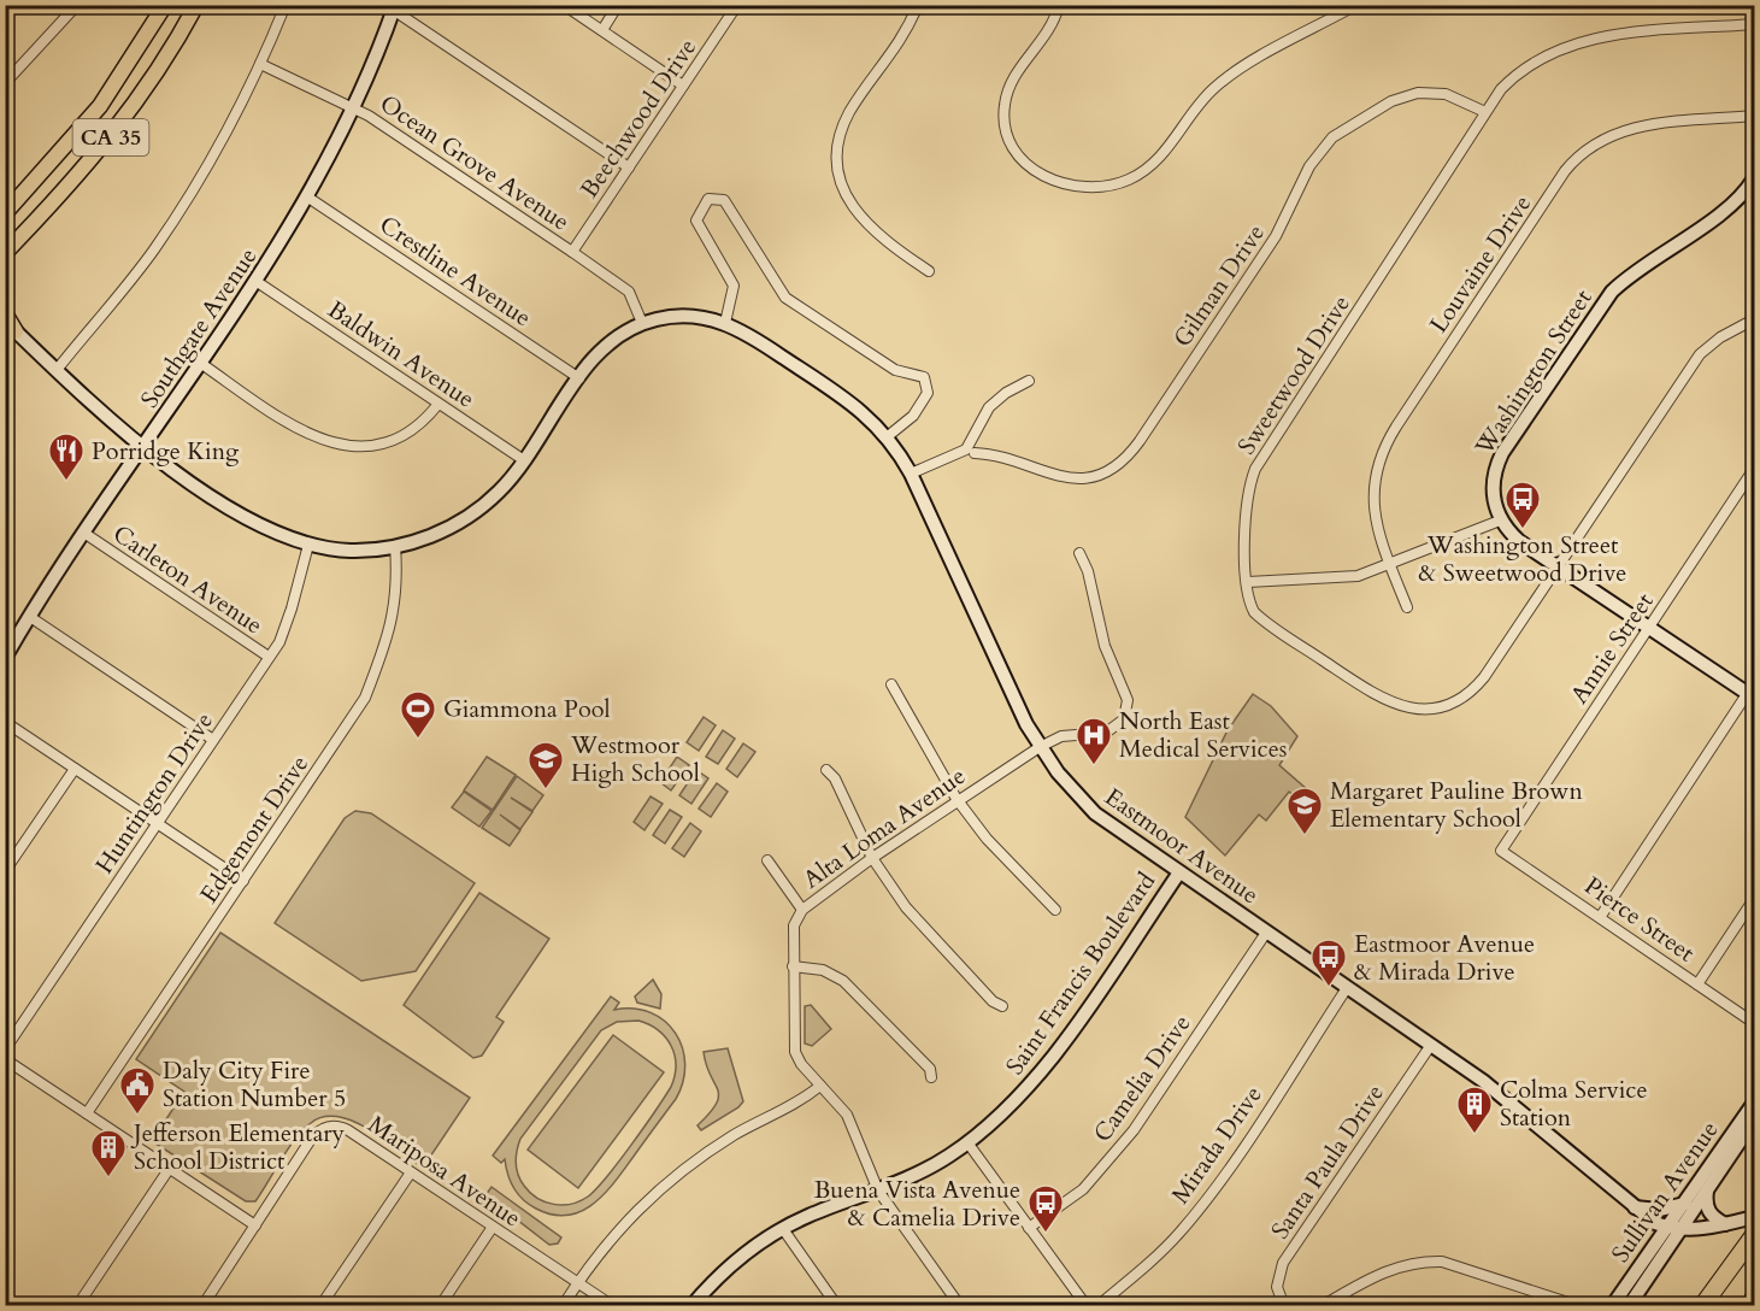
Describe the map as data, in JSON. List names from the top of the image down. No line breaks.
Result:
{"streets":{"main road":["CA 35"],"street":["Beechwood Drive","Ocean Grove Avenue","Louvaine Drive","Crestline Avenue","Gilman Drive","Southgate Avenue","Baldwin Avenue","Washington Street","Sweetwood Drive","Carleton Avenue","Annie Street","Huntington Drive","Alta Loma Avenue","Edgemont Drive","Eastmoor Avenue","Pierce Street","Saint Francis Boulevard","Camelia Drive","Mirada Drive","Santa Paula Drive","Mariposa Avenue","Sullivan Avenue"]},"crossings":[["Beechwood Drive","Ocean Grove Avenue"],["Ocean Grove Avenue","Southgate Avenue"],["Ocean Grove Avenue","Eastmoor Avenue"],["Crestline Avenue","Southgate Avenue"],["Gilman Drive","Sweetwood Drive"],["Southgate Avenue","Baldwin Avenue"],["Southgate Avenue","Carleton Avenue"],["Carleton Avenue","Huntington Drive"],["Annie Street","Pierce Street"],["Alta Loma Avenue","Eastmoor Avenue"],["Alta Loma Avenue","Saint Francis Boulevard"],["Eastmoor Avenue","Saint Francis Boulevard"],["Eastmoor Avenue","Camelia Drive"],["Eastmoor Avenue","Mirada Drive"],["Eastmoor Avenue","Santa Paula Drive"],["Eastmoor Avenue","Sullivan Avenue"]],"places":{"restaurant":["Porridge King"],"bus stop":["Washington Street & Sweetwood Drive","Eastmoor Avenue & Mirada Drive","Buena Vista Avenue & Camelia Drive"],"sports":["Giammona Pool"],"hospital":["North East Medical Services"],"school or university":["Westmoor High School","Margaret Pauline Brown Elementary School"],"public building":["Daly City Fire Station Number 5"],"building":["Colma Service Station","Jefferson Elementary School District"]}}
